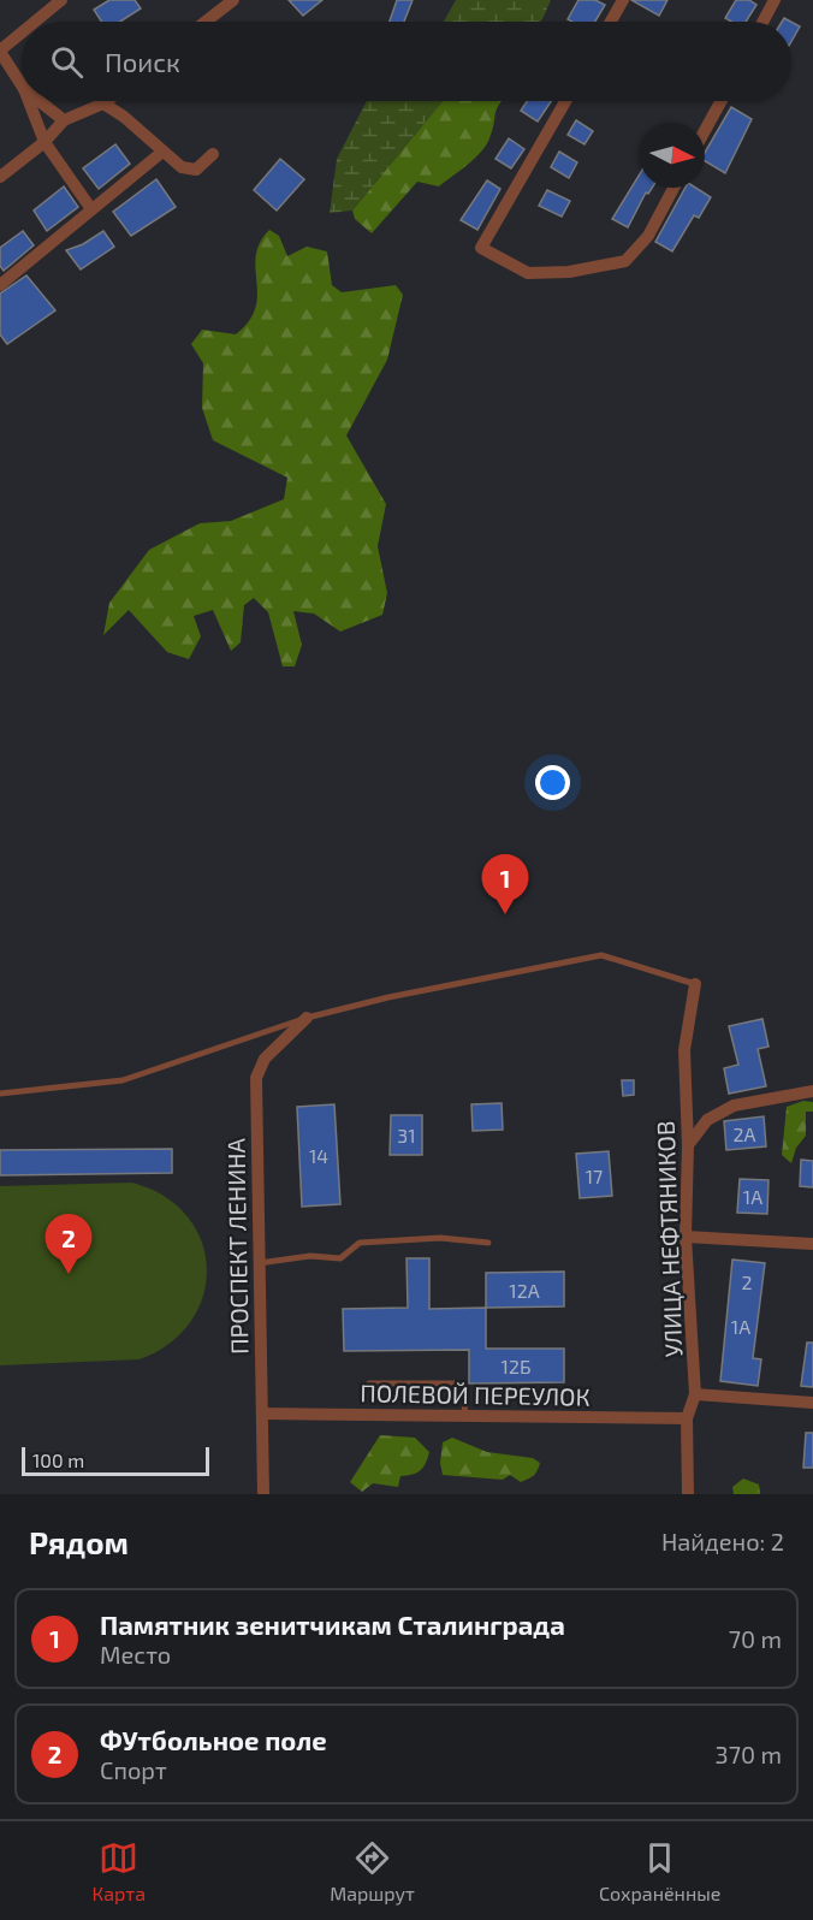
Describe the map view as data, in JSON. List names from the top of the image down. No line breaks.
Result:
{"streets":{"street":["УЛИЦА НЕФТЯНИКОВ","ПРОСПЕКТ ЛЕНИНА","ПОЛЕВОЙ ПЕРЕУЛОК"]},"crossings":[["УЛИЦА НЕФТЯНИКОВ","ПОЛЕВОЙ ПЕРЕУЛОК"],["ПРОСПЕКТ ЛЕНИНА","ПОЛЕВОЙ ПЕРЕУЛОК"]],"house_numbers":["2А","31","14","17","1А","2","12А","1А","12Б"],"scale_bar":"100 m","north":"right","page":{"search":"Поиск","pins":["1","2"],"scale":"100 m","heading":["Рядом","Найдено: 2"],"list":[{"mark":"1","name":"Памятник зенитчикам Сталинграда","note":"Место","value":"70 m"},{"mark":"2","name":"ФУтбольное поле","note":"Спорт","value":"370 m"}],"nav":["Карта","Маршрут","Сохранённые"]}}
